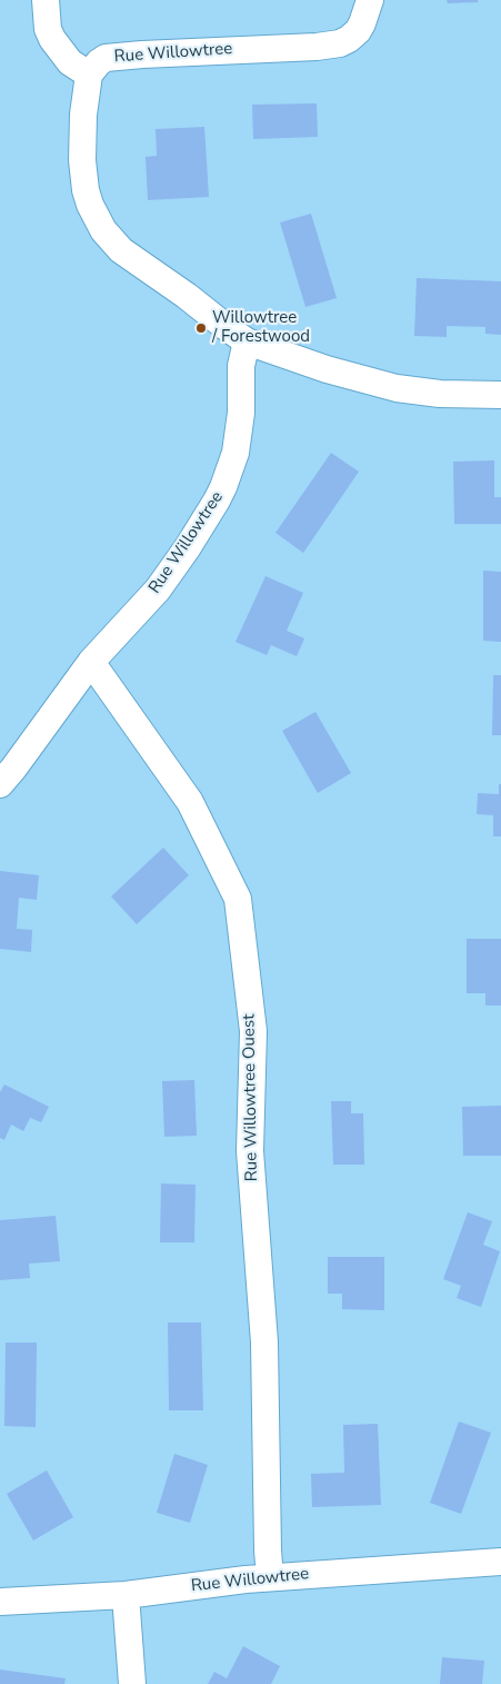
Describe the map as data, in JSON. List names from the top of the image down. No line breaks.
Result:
{"streets":{"street":["Rue Willowtree","Rue Willowtree Ouest"]},"crossings":[["Rue Willowtree","Rue Willowtree Ouest"]],"places":["Willowtree / Forestwood"]}
